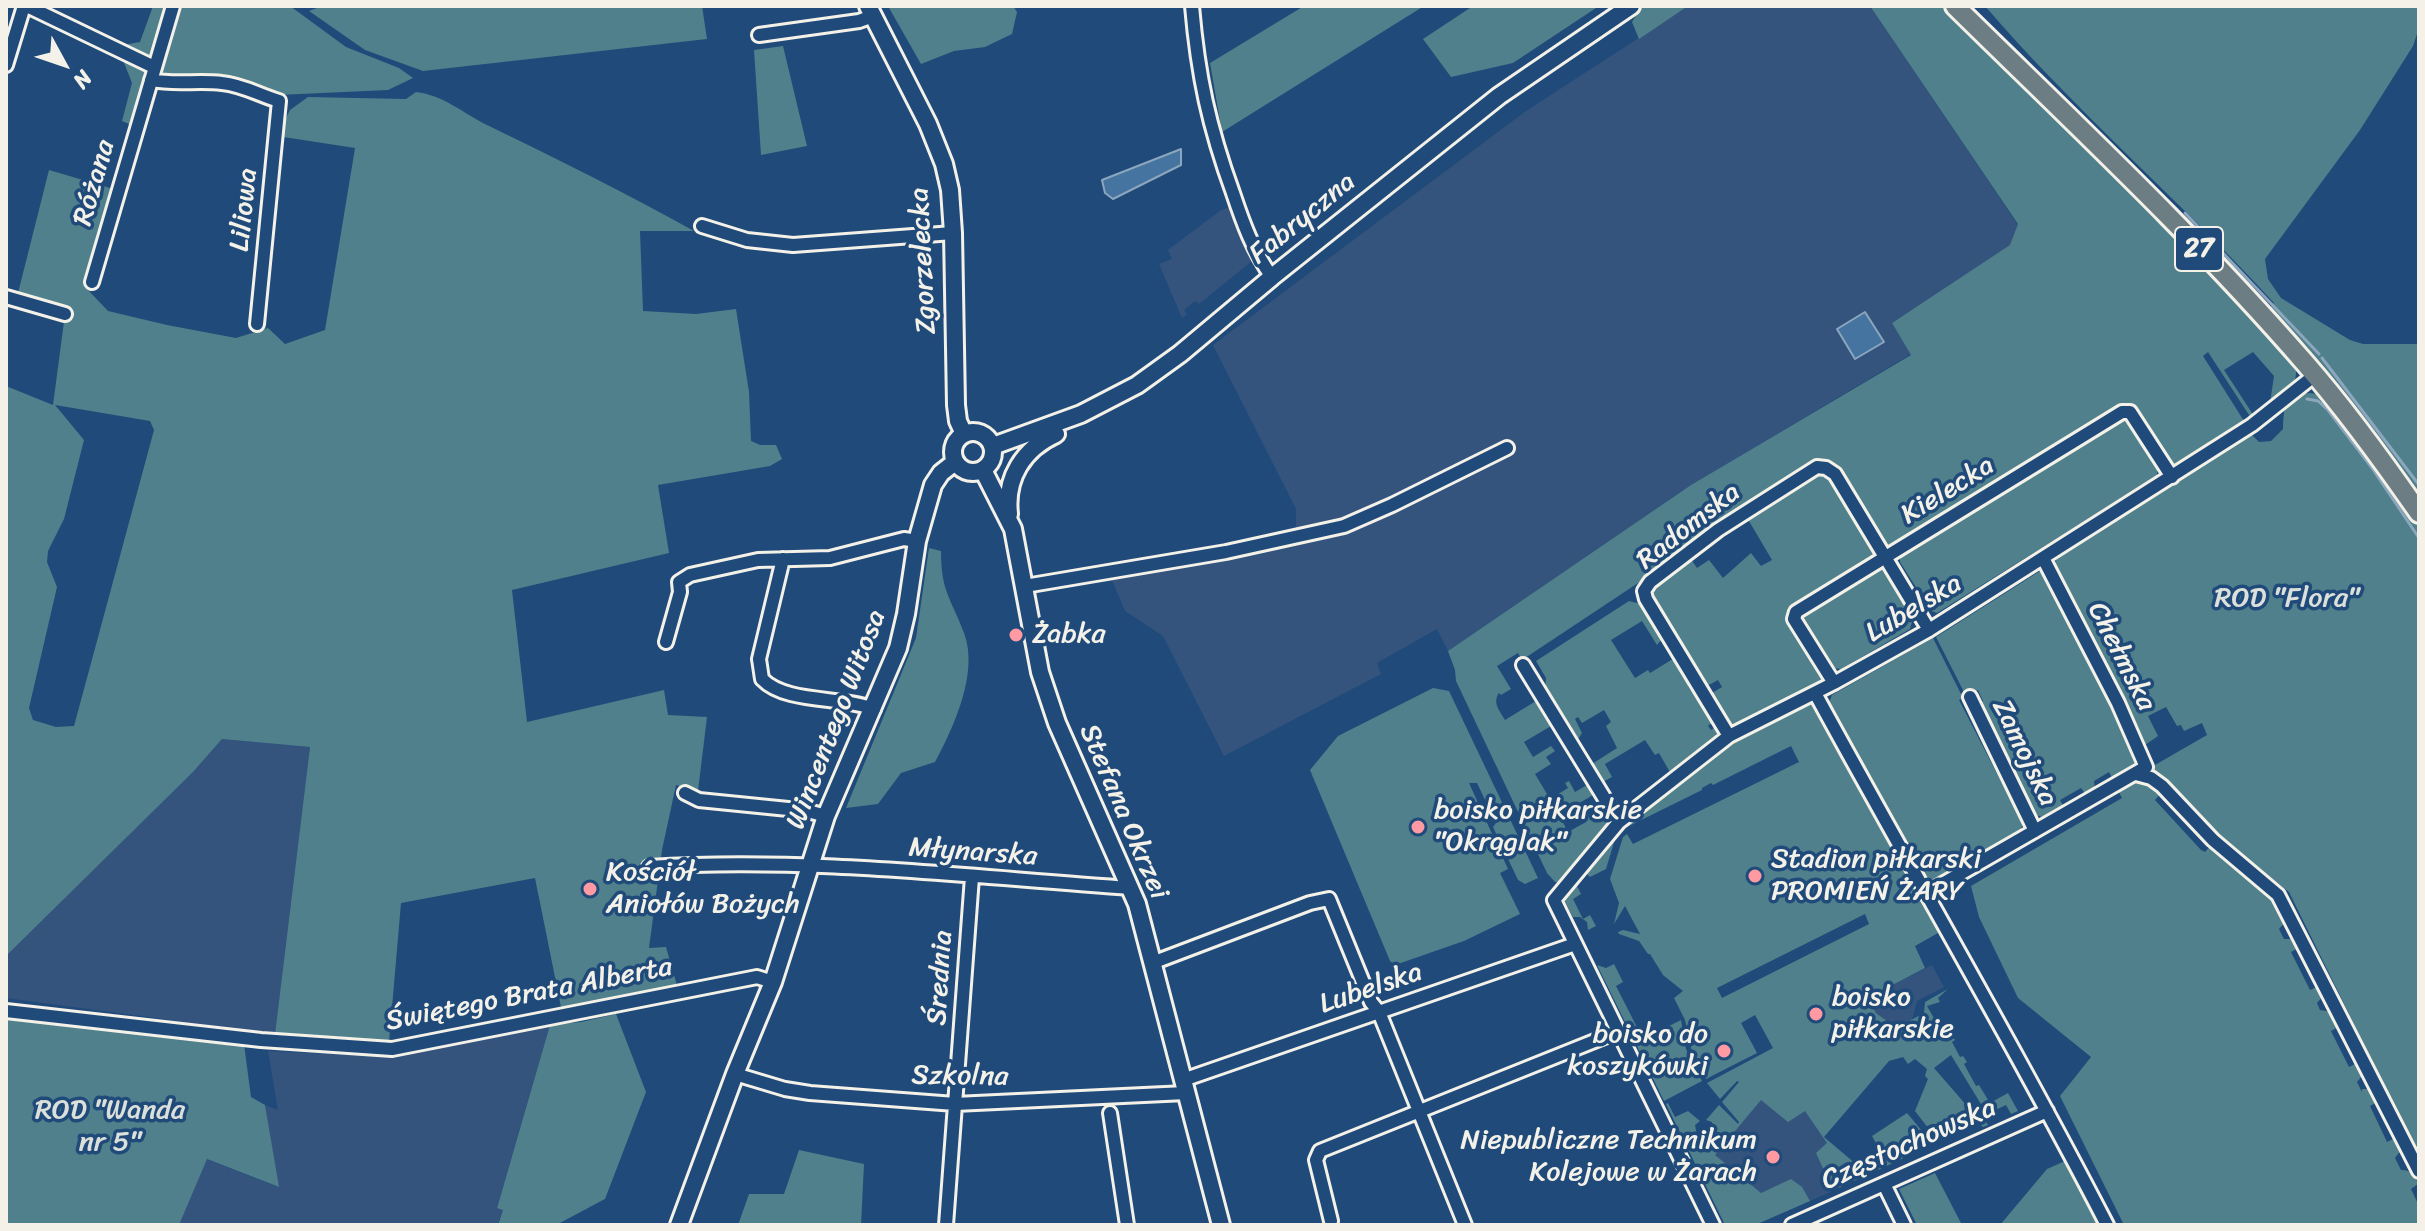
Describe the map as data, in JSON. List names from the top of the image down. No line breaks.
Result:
{"streets":{"main road":["27"],"street":["Różana","Liliowa","Fabryczna","Zgorzelecka","Kielecka","Radomska","Lubelska","Chełmska","Wincentego Witosa","Zamojska","Stefana Okrzei","Młynarska","Średnia","Świętego Brata Alberta","Szkolna","Częstochowska"]},"crossings":[["Różana","Liliowa"],["Fabryczna","Zgorzelecka"],["Fabryczna","Wincentego Witosa"],["Fabryczna","Stefana Okrzei"],["27","Lubelska"],["Zgorzelecka","Wincentego Witosa"],["Zgorzelecka","Stefana Okrzei"],["Kielecka","Radomska"],["Kielecka","Lubelska"],["Radomska","Lubelska"],["Lubelska","Chełmska"],["Lubelska","Stefana Okrzei"],["Lubelska","Szkolna"],["Wincentego Witosa","Stefana Okrzei"],["Wincentego Witosa","Młynarska"],["Wincentego Witosa","Świętego Brata Alberta"],["Wincentego Witosa","Szkolna"],["Stefana Okrzei","Młynarska"],["Stefana Okrzei","Szkolna"],["Młynarska","Średnia"],["Średnia","Szkolna"]],"parks":["ROD \"Flora\"","ROD \"Wanda nr 5\""],"places":["Żabka","boisko piłkarskie \"Okrąglak\"","Stadion piłkarski PROMIEŃ ŻARY","Kościół Aniołów Bożych","boisko piłkarskie","boisko do koszykówki","Niepubliczne Technikum Kolejowe w Żarach"],"north":"bottom right"}
